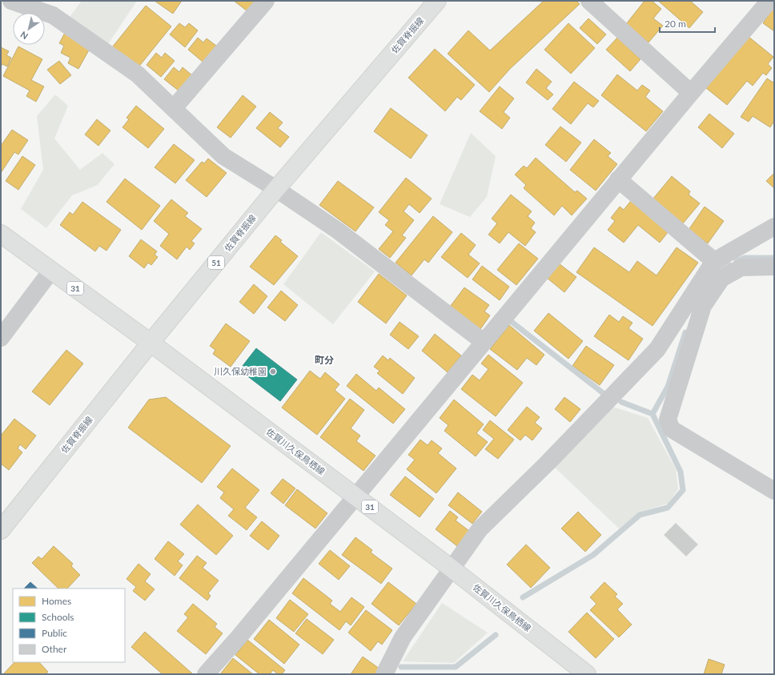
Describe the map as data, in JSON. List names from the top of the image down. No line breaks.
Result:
{"streets":{"main road":["佐賀脊振線","51","31","佐賀川久保鳥栖線"]},"crossings":[["佐賀脊振線","佐賀川久保鳥栖線"]],"districts":["町分"],"places":["川久保幼稚園"],"legend":["Homes","Schools","Public","Other"],"scale_bar":"20 m","north":"bottom left"}
